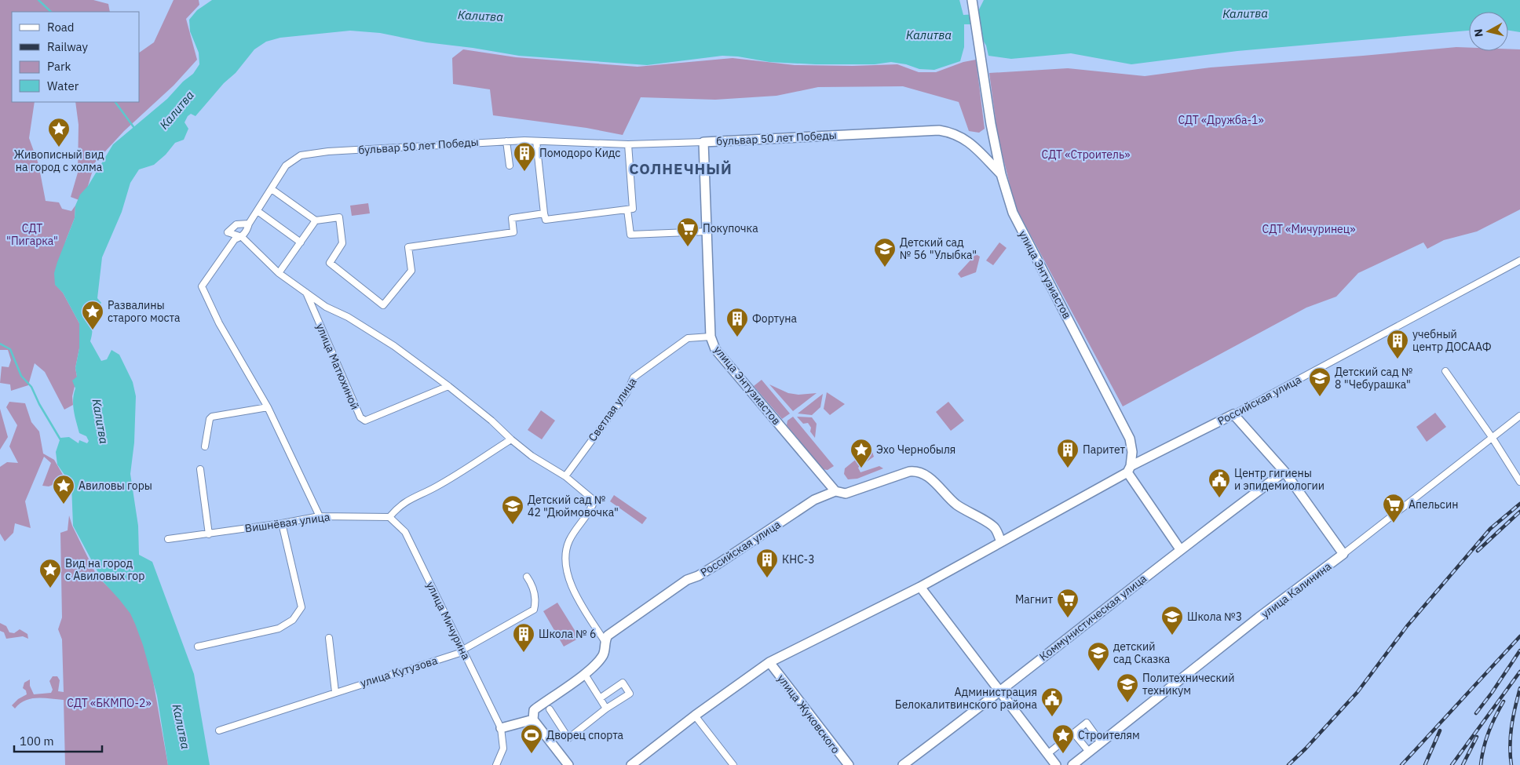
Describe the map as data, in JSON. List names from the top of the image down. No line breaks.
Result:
{"streets":{"street":["бульвар 50 лет Победы","улица Энтузиастов","улица Матюхиной","Российская улица","Светлая улица","Вишнёвая улица","улица Калинина","Коммунистическая улица","улица Мичурина","улица Кутузова","улица Жуковского"]},"crossings":[["бульвар 50 лет Победы","улица Энтузиастов"],["улица Энтузиастов","Российская улица"],["улица Энтузиастов","Светлая улица"],["Российская улица","улица Жуковского"],["Вишнёвая улица","улица Мичурина"],["улица Мичурина","улица Кутузова"]],"districts":["СОЛНЕЧНЫЙ"],"water":["Калитва"],"parks":["СДТ «Дружба-1»","СДТ «Строитель»","СДТ \"Пигарка\"","СДТ «Мичуринец»","СДТ «БКМПО-2»"],"places":{"place":["Живописный вид на город с холма","Развалины старого моста","Эхо Чернобыля","Авиловы горы","Вид на город с Авиловых гор","Строителям"],"building":["Помодоро Кидс","Фортуна","учебный центр ДОСААФ","Паритет","КНС-3","Школа № 6"],"supermarket":["Покупочка","Апельсин","Магнит"],"school or university":["Детский сад № 56 \"Улыбка\"","Детский сад № 8 \"Чебурашка\"","Детский сад № 42 \"Дюймовочка\"","Школа №3","детский сад Сказка","Политехнический техникум"],"public building":["Центр гигиены и эпидемиологии","Администрация Белокалитвинского района"],"sports":["Дворец спорта"]},"legend":["Road","Railway","Park","Water"],"scale_bar":"100 m","north":"left"}
